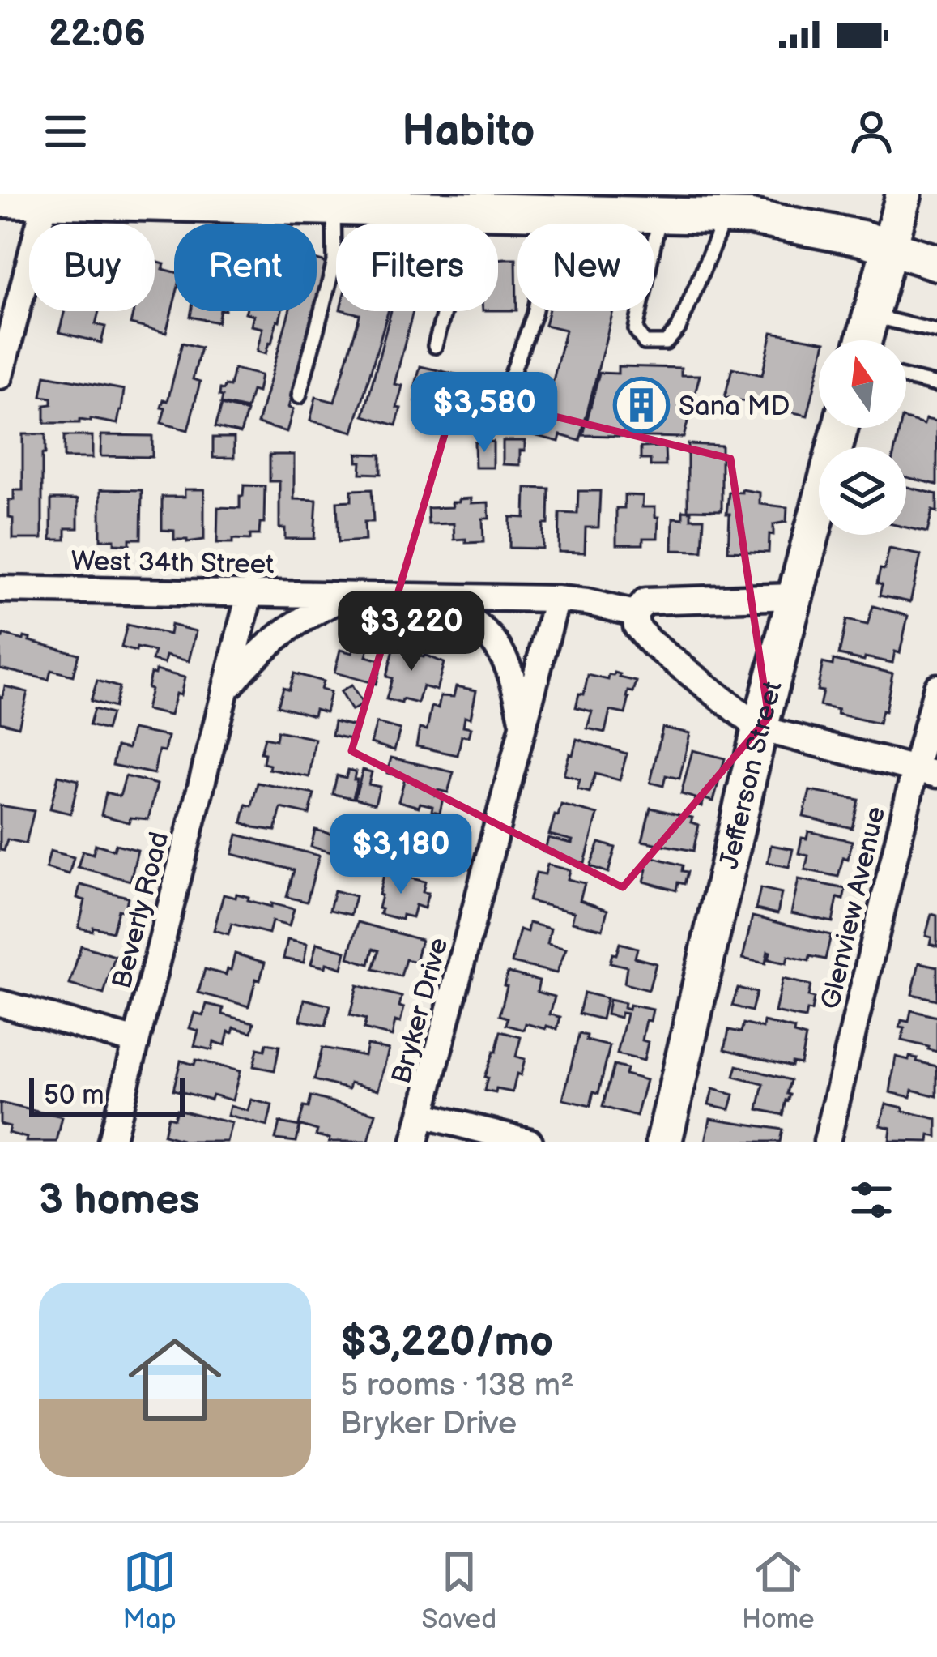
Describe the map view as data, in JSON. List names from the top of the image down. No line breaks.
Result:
{"streets":{"main road":["Jefferson Street"],"street":["West 34th Street","Glenview Avenue","Beverly Road","Bryker Drive"]},"crossings":[["West 34th Street","Beverly Road"],["West 34th Street","Bryker Drive"]],"places":{"building":["Sana MD"]},"scale_bar":"50 m","north":"top","page":{"status":"22:06","header":"Habito","chip":["Buy","Rent","Filters","New"],"price":["$3,580","$3,220","$3,180"],"scale":"50 m","heading":"3 homes","list":[{"name":"$3,220/mo","note":"5 rooms · 138 m² · Bryker Drive"}],"tabs":["Map","Saved","Home"]}}
